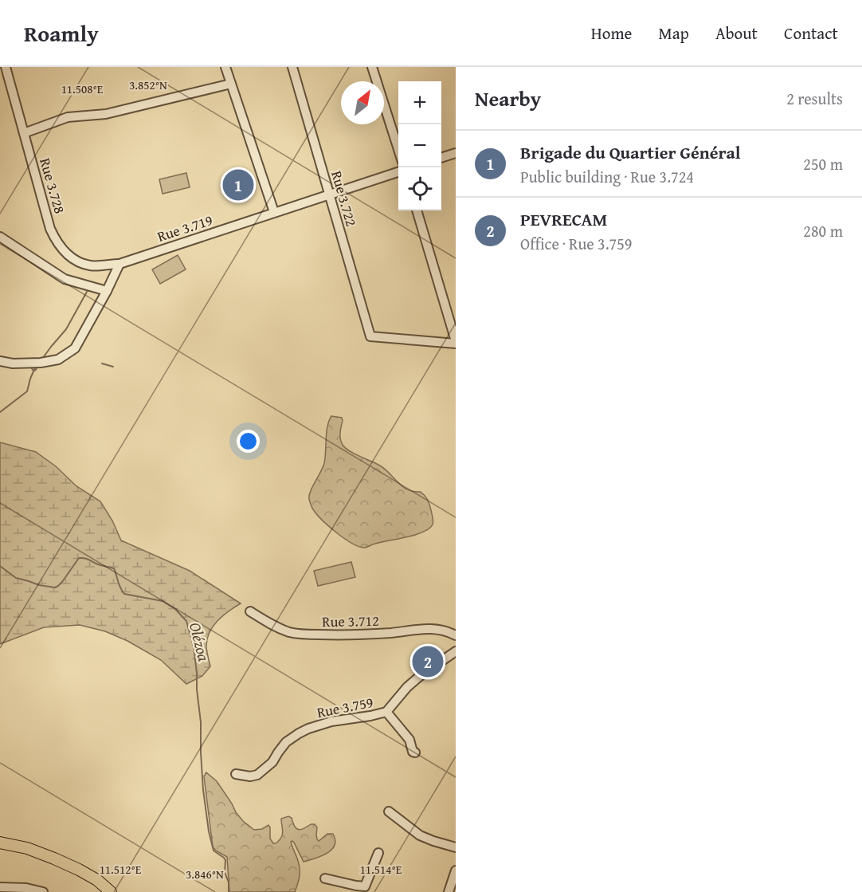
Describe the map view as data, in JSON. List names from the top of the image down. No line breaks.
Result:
{"streets":{"street":["Rue 3.728","Rue 3.722","Rue 3.719","Rue 3.712","Rue 3.759"]},"crossings":[["Rue 3.728","Rue 3.719"],["Rue 3.722","Rue 3.719"]],"water":["Olézoa"],"north":"top right","page":{"header":"Roamly","nav":["Home","Map","About","Contact"],"heading":["Nearby","2 results"],"map_buttons":["+","−"],"list":[{"mark":"1","name":"Brigade du Quartier Général","note":"Public building · Rue 3.724","value":"250 m"},{"mark":"2","name":"PEVRECAM","note":"Office · Rue 3.759","value":"280 m"}],"pins":["1","2"]},"coordinates":["3.852°N","11.508°E","11.512°E","11.514°E","3.846°N"]}
